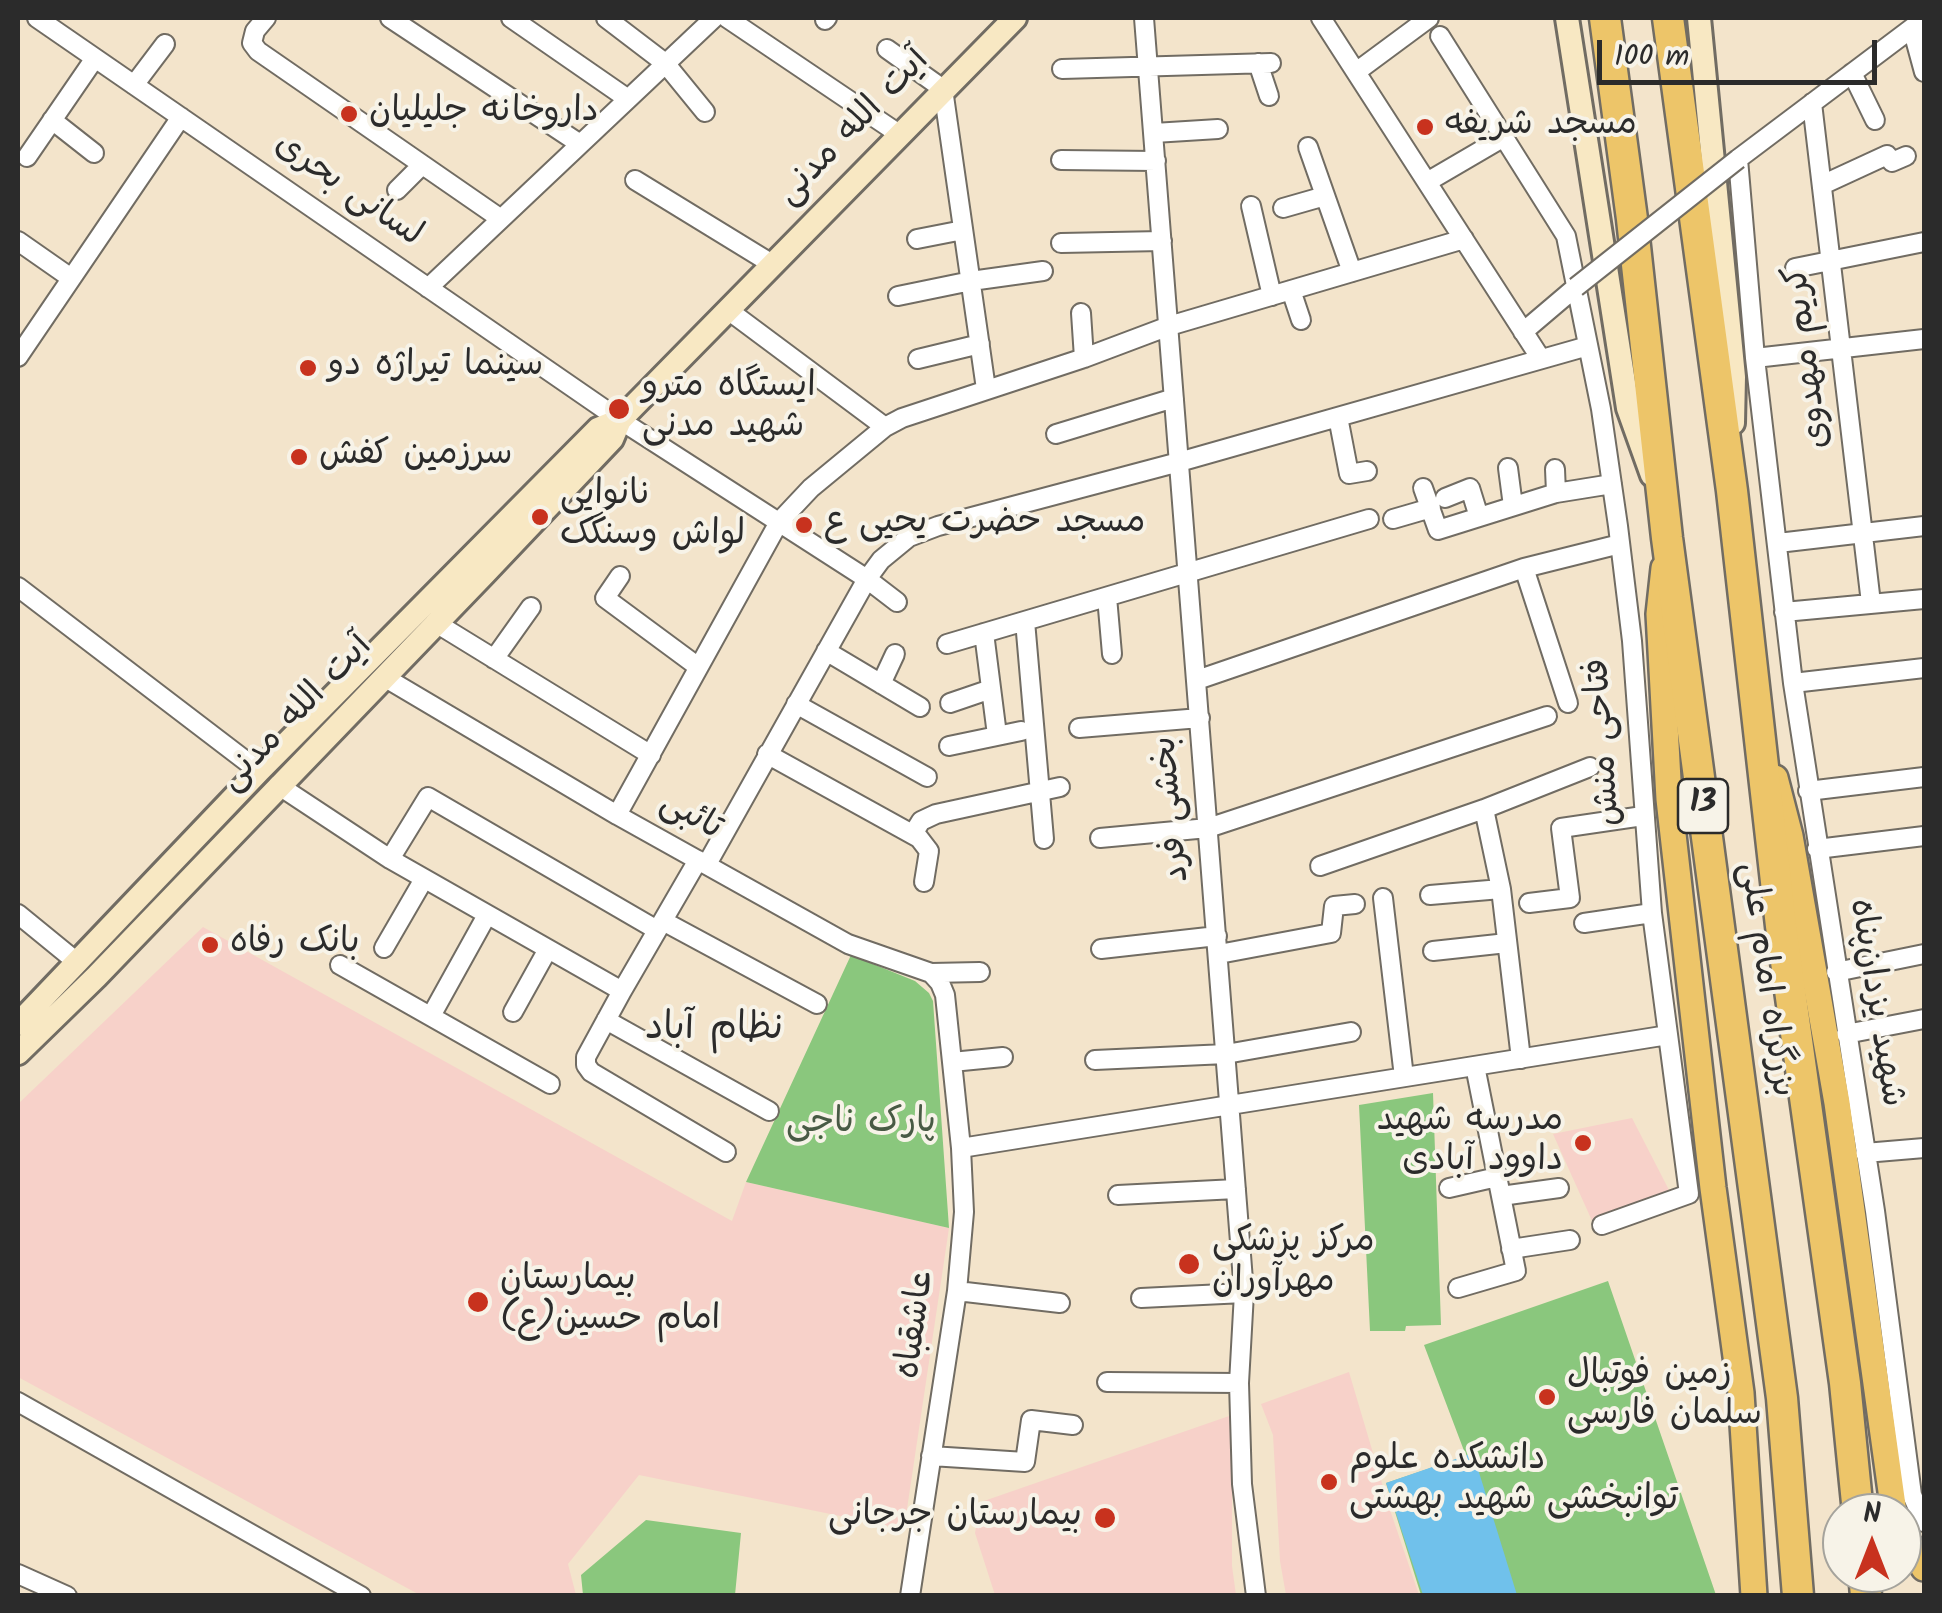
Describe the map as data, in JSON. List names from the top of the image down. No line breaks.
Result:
{"streets":{"highway":["13","بزرگراه امام علی"],"main road":["آیت الله مدنی"],"street":["لسانی بحری","کریم مهدوی","فتاحی منش","بخشی فرد","تائبی","شهید یزدان‌پناه","عاشقباه"]},"crossings":[["آیت الله مدنی","لسانی بحری"],["آیت الله مدنی","تائبی"],["تائبی","عاشقباه"]],"districts":["نظام آباد"],"parks":["پارک ناجی"],"places":["داروخانه جلیلیان","مسجد شریفه","سینما تیراژه دو","ایستگاه مترو شهید مدنی","سرزمین کفش","نانوایی لواش وسنگک","مسجد حضرت یحیی ع","بانک رفاه","مدرسه شهید داوود آبادی","مرکز پزشکی مهرآوران","بیمارستان امام حسین(ع)","زمین فوتبال سلمان فارسی","دانشکده علوم توانبخشی شهید بهشتی","بیمارستان جرجانی"],"scale_bar":"100 m","north":"top"}
